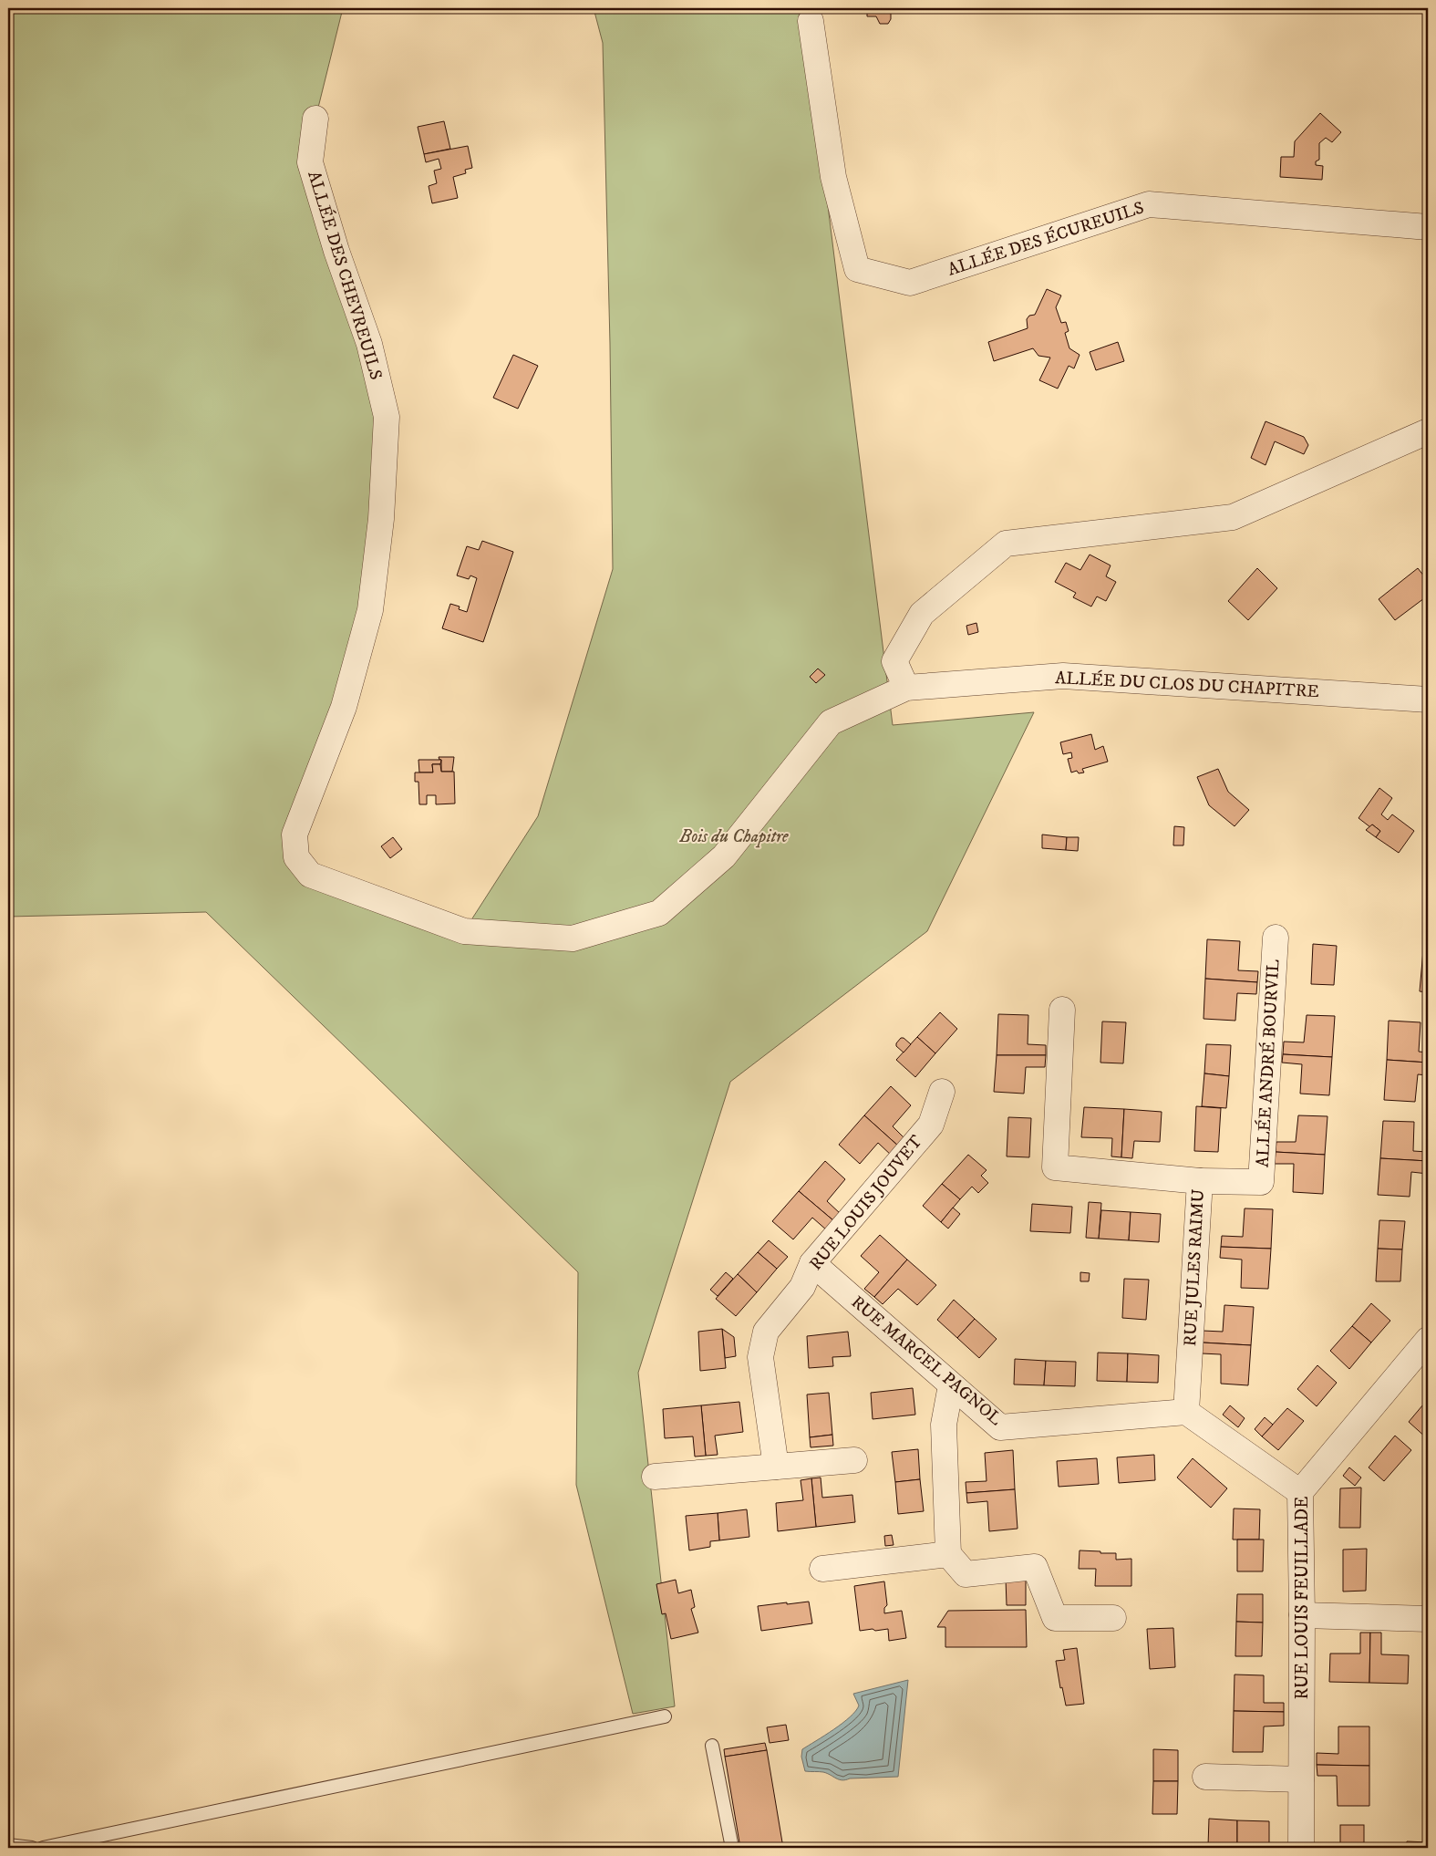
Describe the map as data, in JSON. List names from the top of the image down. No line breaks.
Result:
{"streets":{"street":["ALLÉE DES ÉCUREUILS","ALLÉE DES CHEVREUILS","ALLÉE DU CLOS DU CHAPITRE","ALLÉE ANDRÉ BOURVIL","RUE LOUIS JOUVET","RUE JULES RAIMU","RUE MARCEL PAGNOL","RUE LOUIS FEUILLADE"]},"crossings":[["ALLÉE DES CHEVREUILS","ALLÉE DU CLOS DU CHAPITRE"],["ALLÉE ANDRÉ BOURVIL","RUE JULES RAIMU"],["RUE LOUIS JOUVET","RUE MARCEL PAGNOL"],["RUE JULES RAIMU","RUE MARCEL PAGNOL"]],"parks":["Bois du Chapitre"]}
